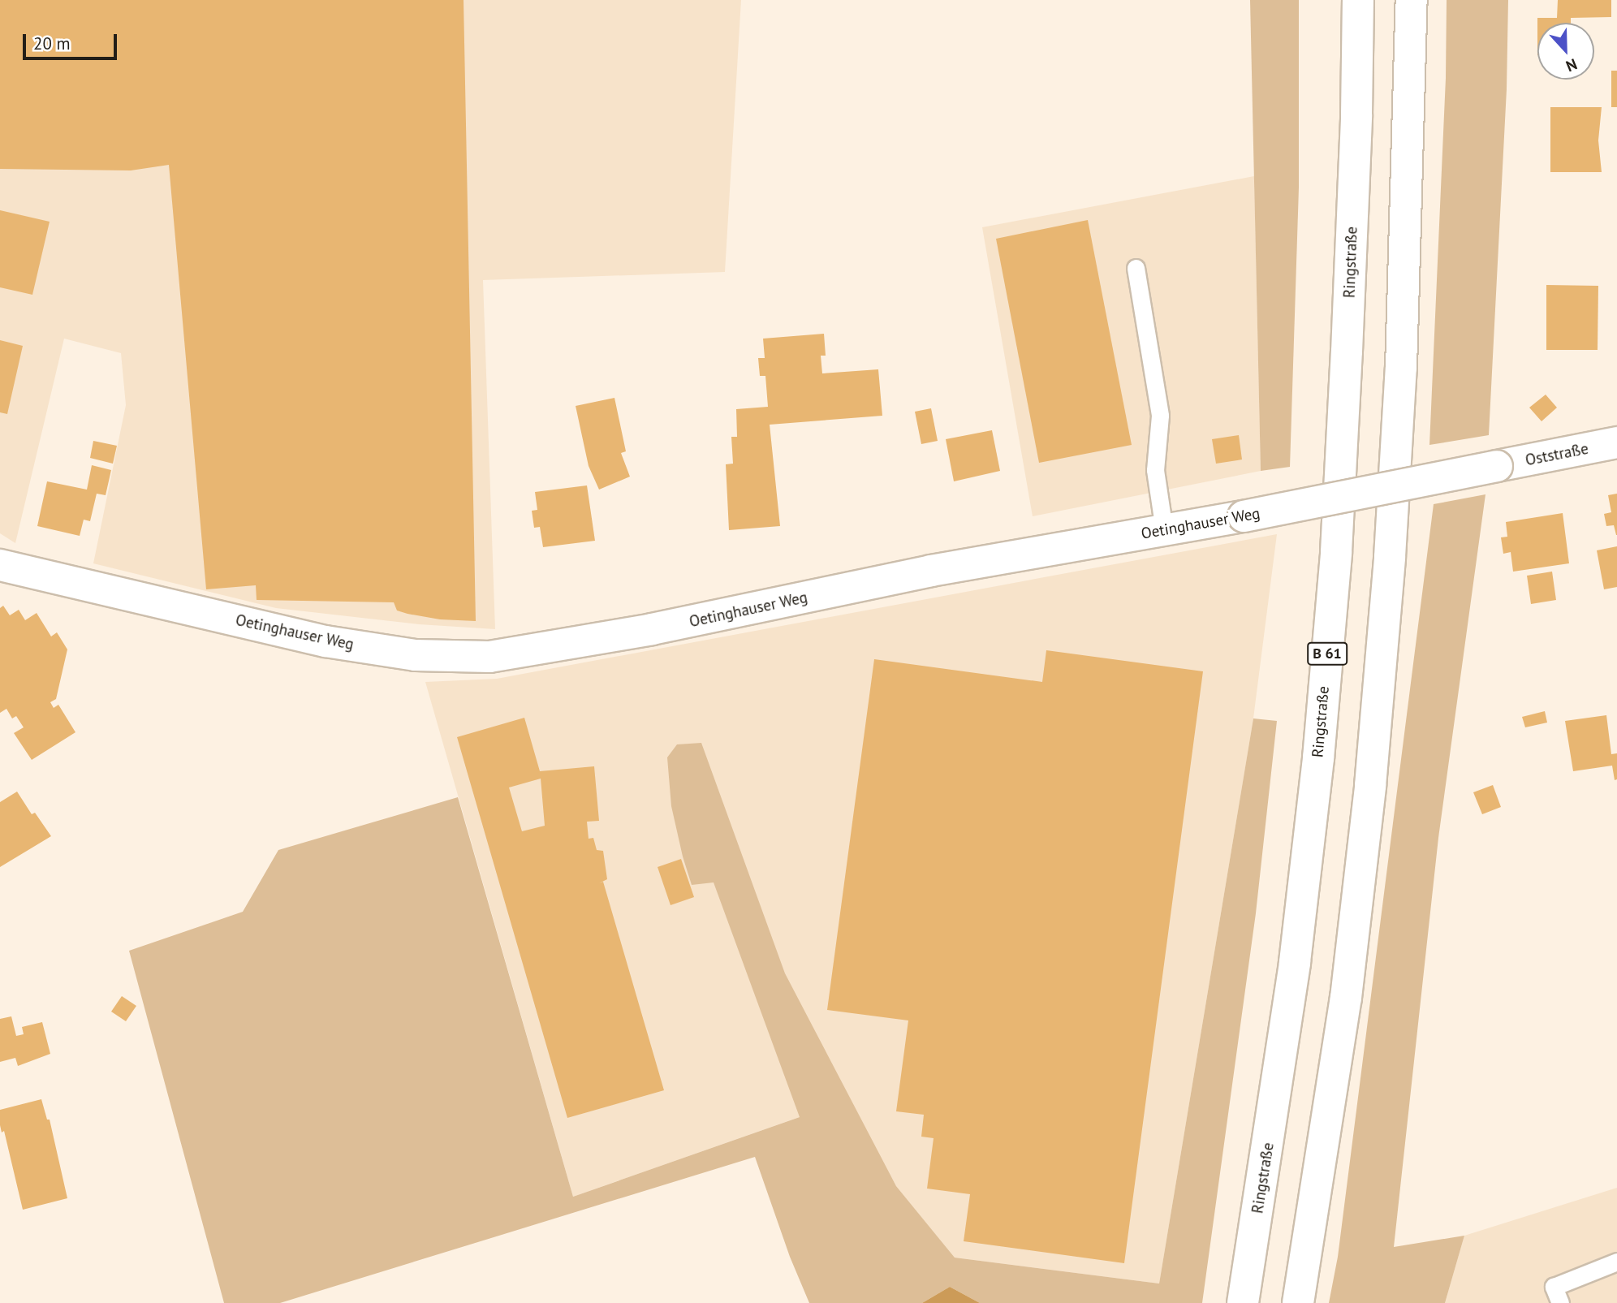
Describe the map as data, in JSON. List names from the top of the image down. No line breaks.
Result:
{"streets":{"main road":["Ringstraße","Oststraße","Oetinghauser Weg","B 61"]},"crossings":[["Oststraße","Oetinghauser Weg"]],"scale_bar":"20 m","north":"bottom"}
